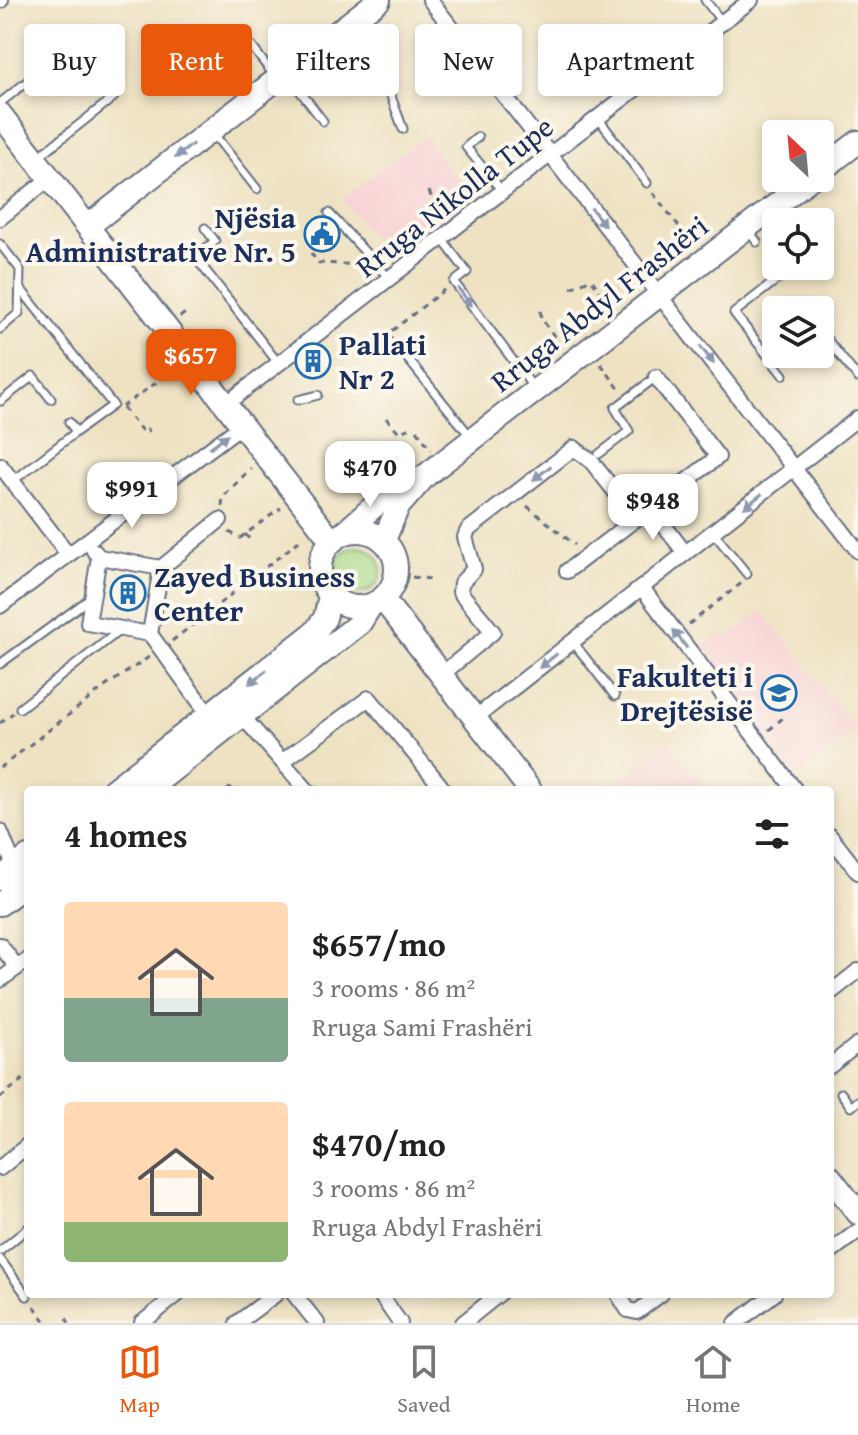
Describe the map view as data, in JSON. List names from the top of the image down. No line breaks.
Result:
{"streets":{"main road":["Rruga Abdyl Frashëri"],"street":["Rruga Nikolla Tupe"]},"places":{"public building":["Njësia Administrative Nr. 5"],"building":["Pallati Nr 2","Zayed Business Center"],"school or university":["Fakulteti i Drejtësisë"]},"north":"top left","page":{"chip":["Buy","Rent","Filters","New","Apartment"],"price":["$657","$470","$991","$948"],"heading":"4 homes","list":[{"name":"$657/mo","note":"3 rooms · 86 m² · Rruga Sami Frashëri"},{"name":"$470/mo","note":"3 rooms · 86 m² · Rruga Abdyl Frashëri"}],"tabs":["Map","Saved","Home"]}}
